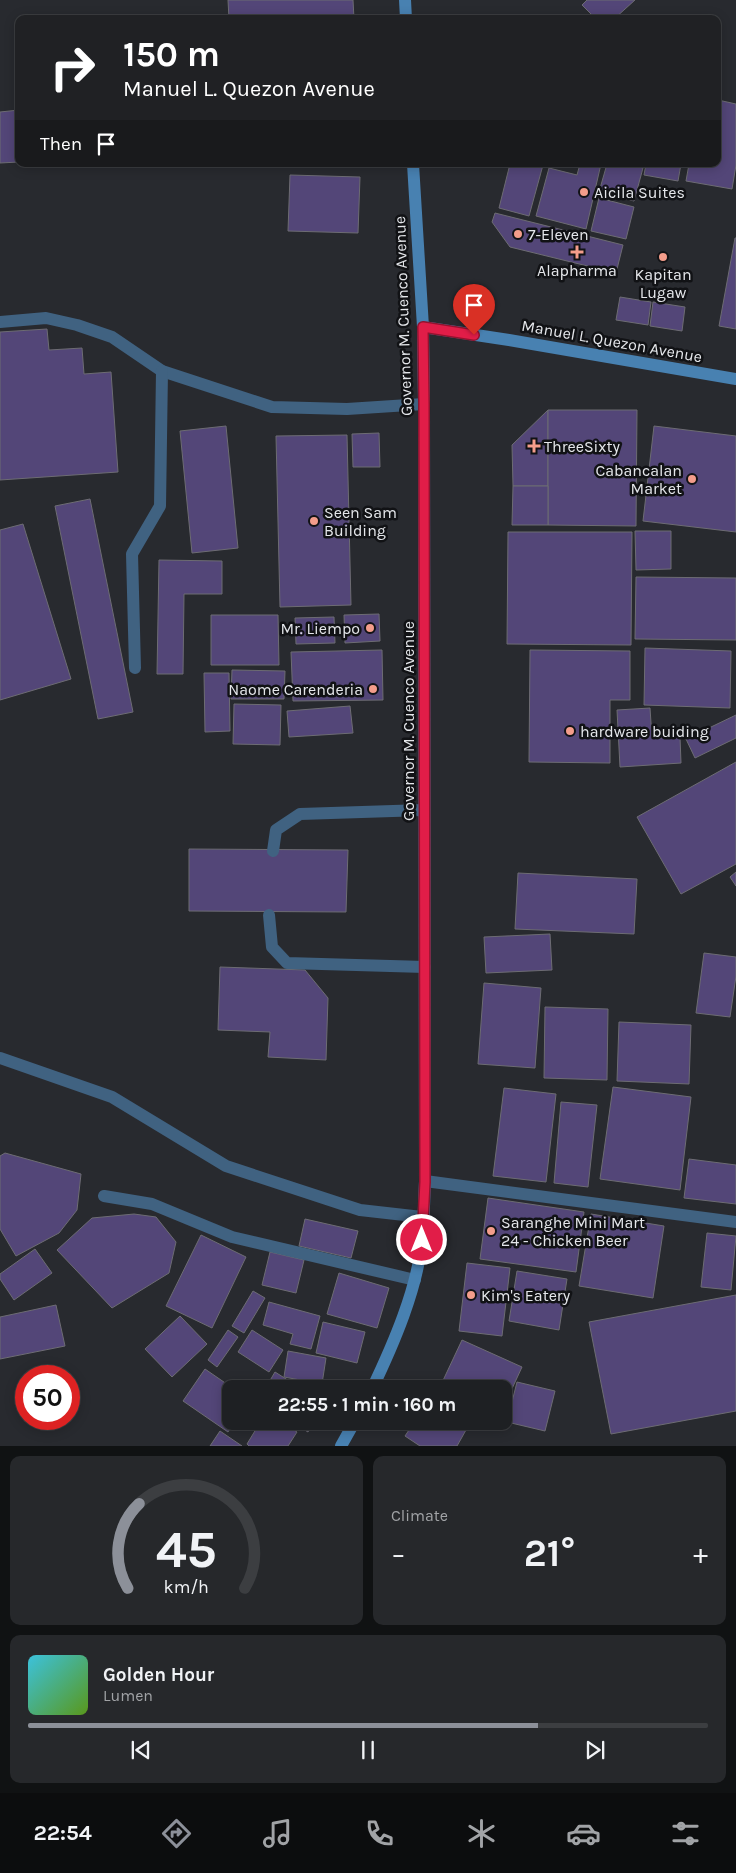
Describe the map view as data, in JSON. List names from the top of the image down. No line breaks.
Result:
{"streets":{"main road":["Governor M. Cuenco Avenue","Manuel L. Quezon Avenue"]},"crossings":[["Governor M. Cuenco Avenue","Manuel L. Quezon Avenue"]],"places":{"other":["Aicila Suites","7-Eleven","Kapitan Lugaw","Cabancalan Market","Seen Sam Building","Mr. Liempo","Naome Carenderia","hardware buiding","Saranghe Mini Mart 24 - Chicken Beer","Kim's Eatery"],"health":["Alapharma","ThreeSixty"]},"page":{"turn":["150 m","Manuel L. Quezon Avenue"],"then":"Then","limit":"50","trip":"22:55 · 1 min · 160 m","tile":"Climate","heat":["−","21°","+"],"song":["Golden Hour","Lumen"],"tabs":"22:54","gauge":["45","km/h"]}}
